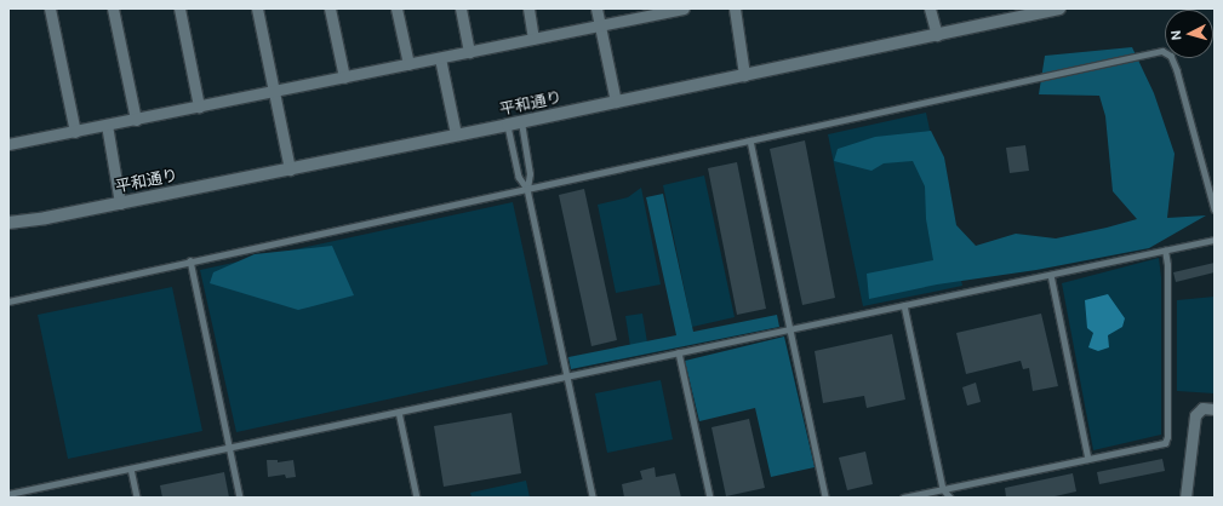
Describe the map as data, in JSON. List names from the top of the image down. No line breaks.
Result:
{"streets":{"street":["平和通り"]},"north":"left"}
